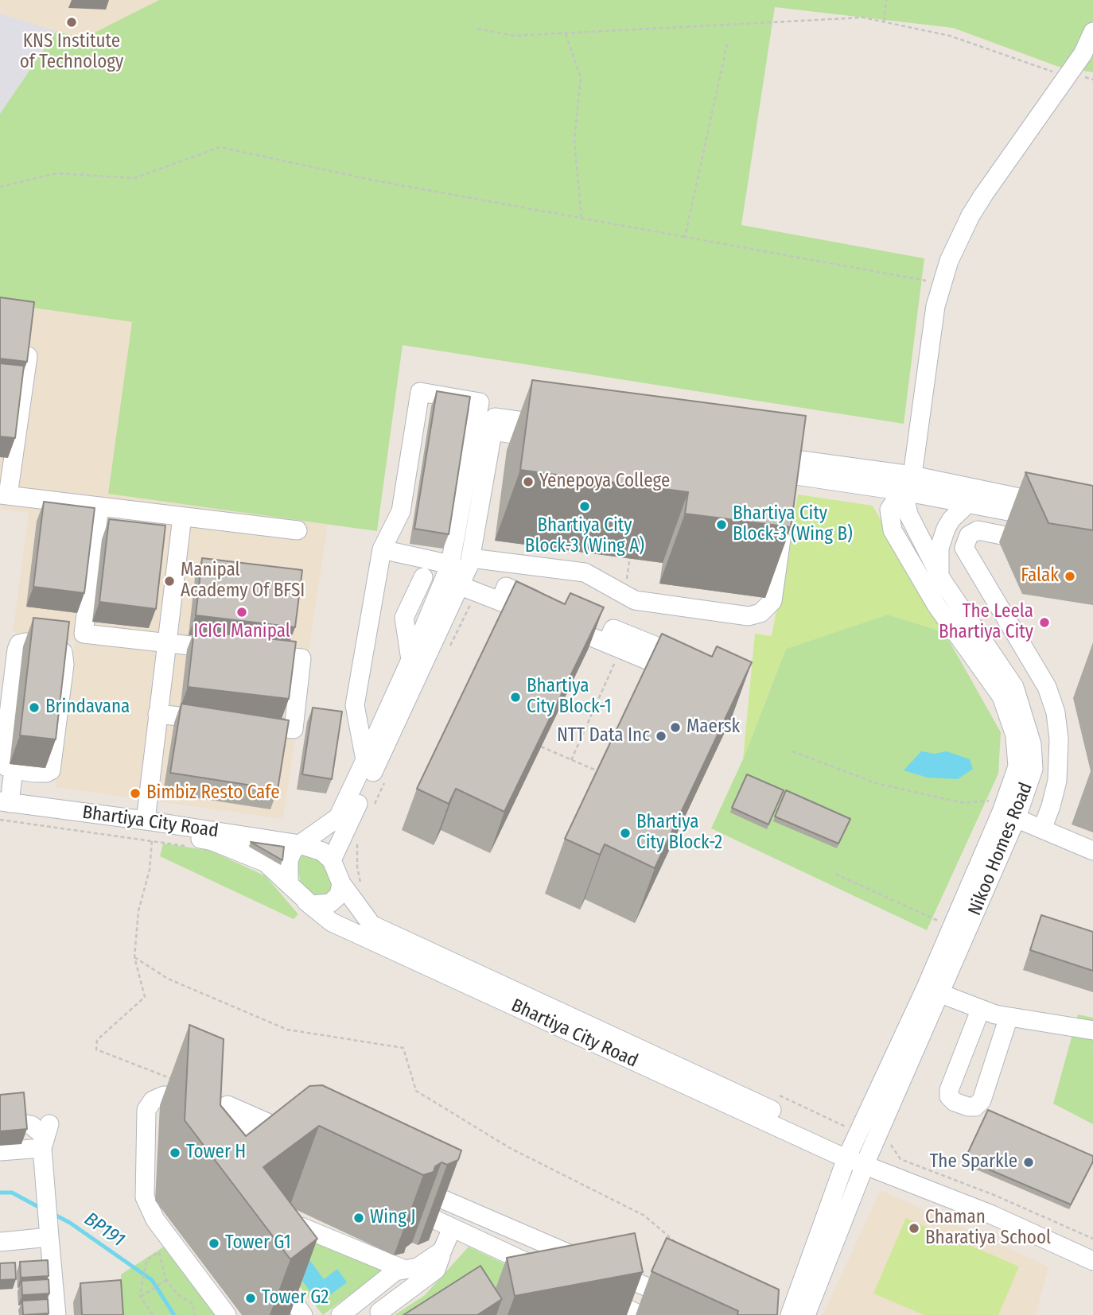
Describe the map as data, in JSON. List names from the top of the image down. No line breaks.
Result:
{"streets":{"street":["Bhartiya City Road","Nikoo Homes Road"]},"crossings":[["Bhartiya City Road","Nikoo Homes Road"]],"water":["BP191"],"places":["KNS Institute of Technology","Yenepoya College","Bhartiya City Block-3 (Wing A)","Bhartiya City Block-3 (Wing B)","Falak","Manipal Academy Of BFSI","ICICI Manipal","The Leela Bhartiya City","Bhartiya City Block-1","Brindavana","Maersk","NTT Data Inc","Bimbiz Resto Cafe","Bhartiya City Block-2","Tower H","The Sparkle","Wing J","Chaman Bharatiya School","Tower G1","Tower G2"]}
